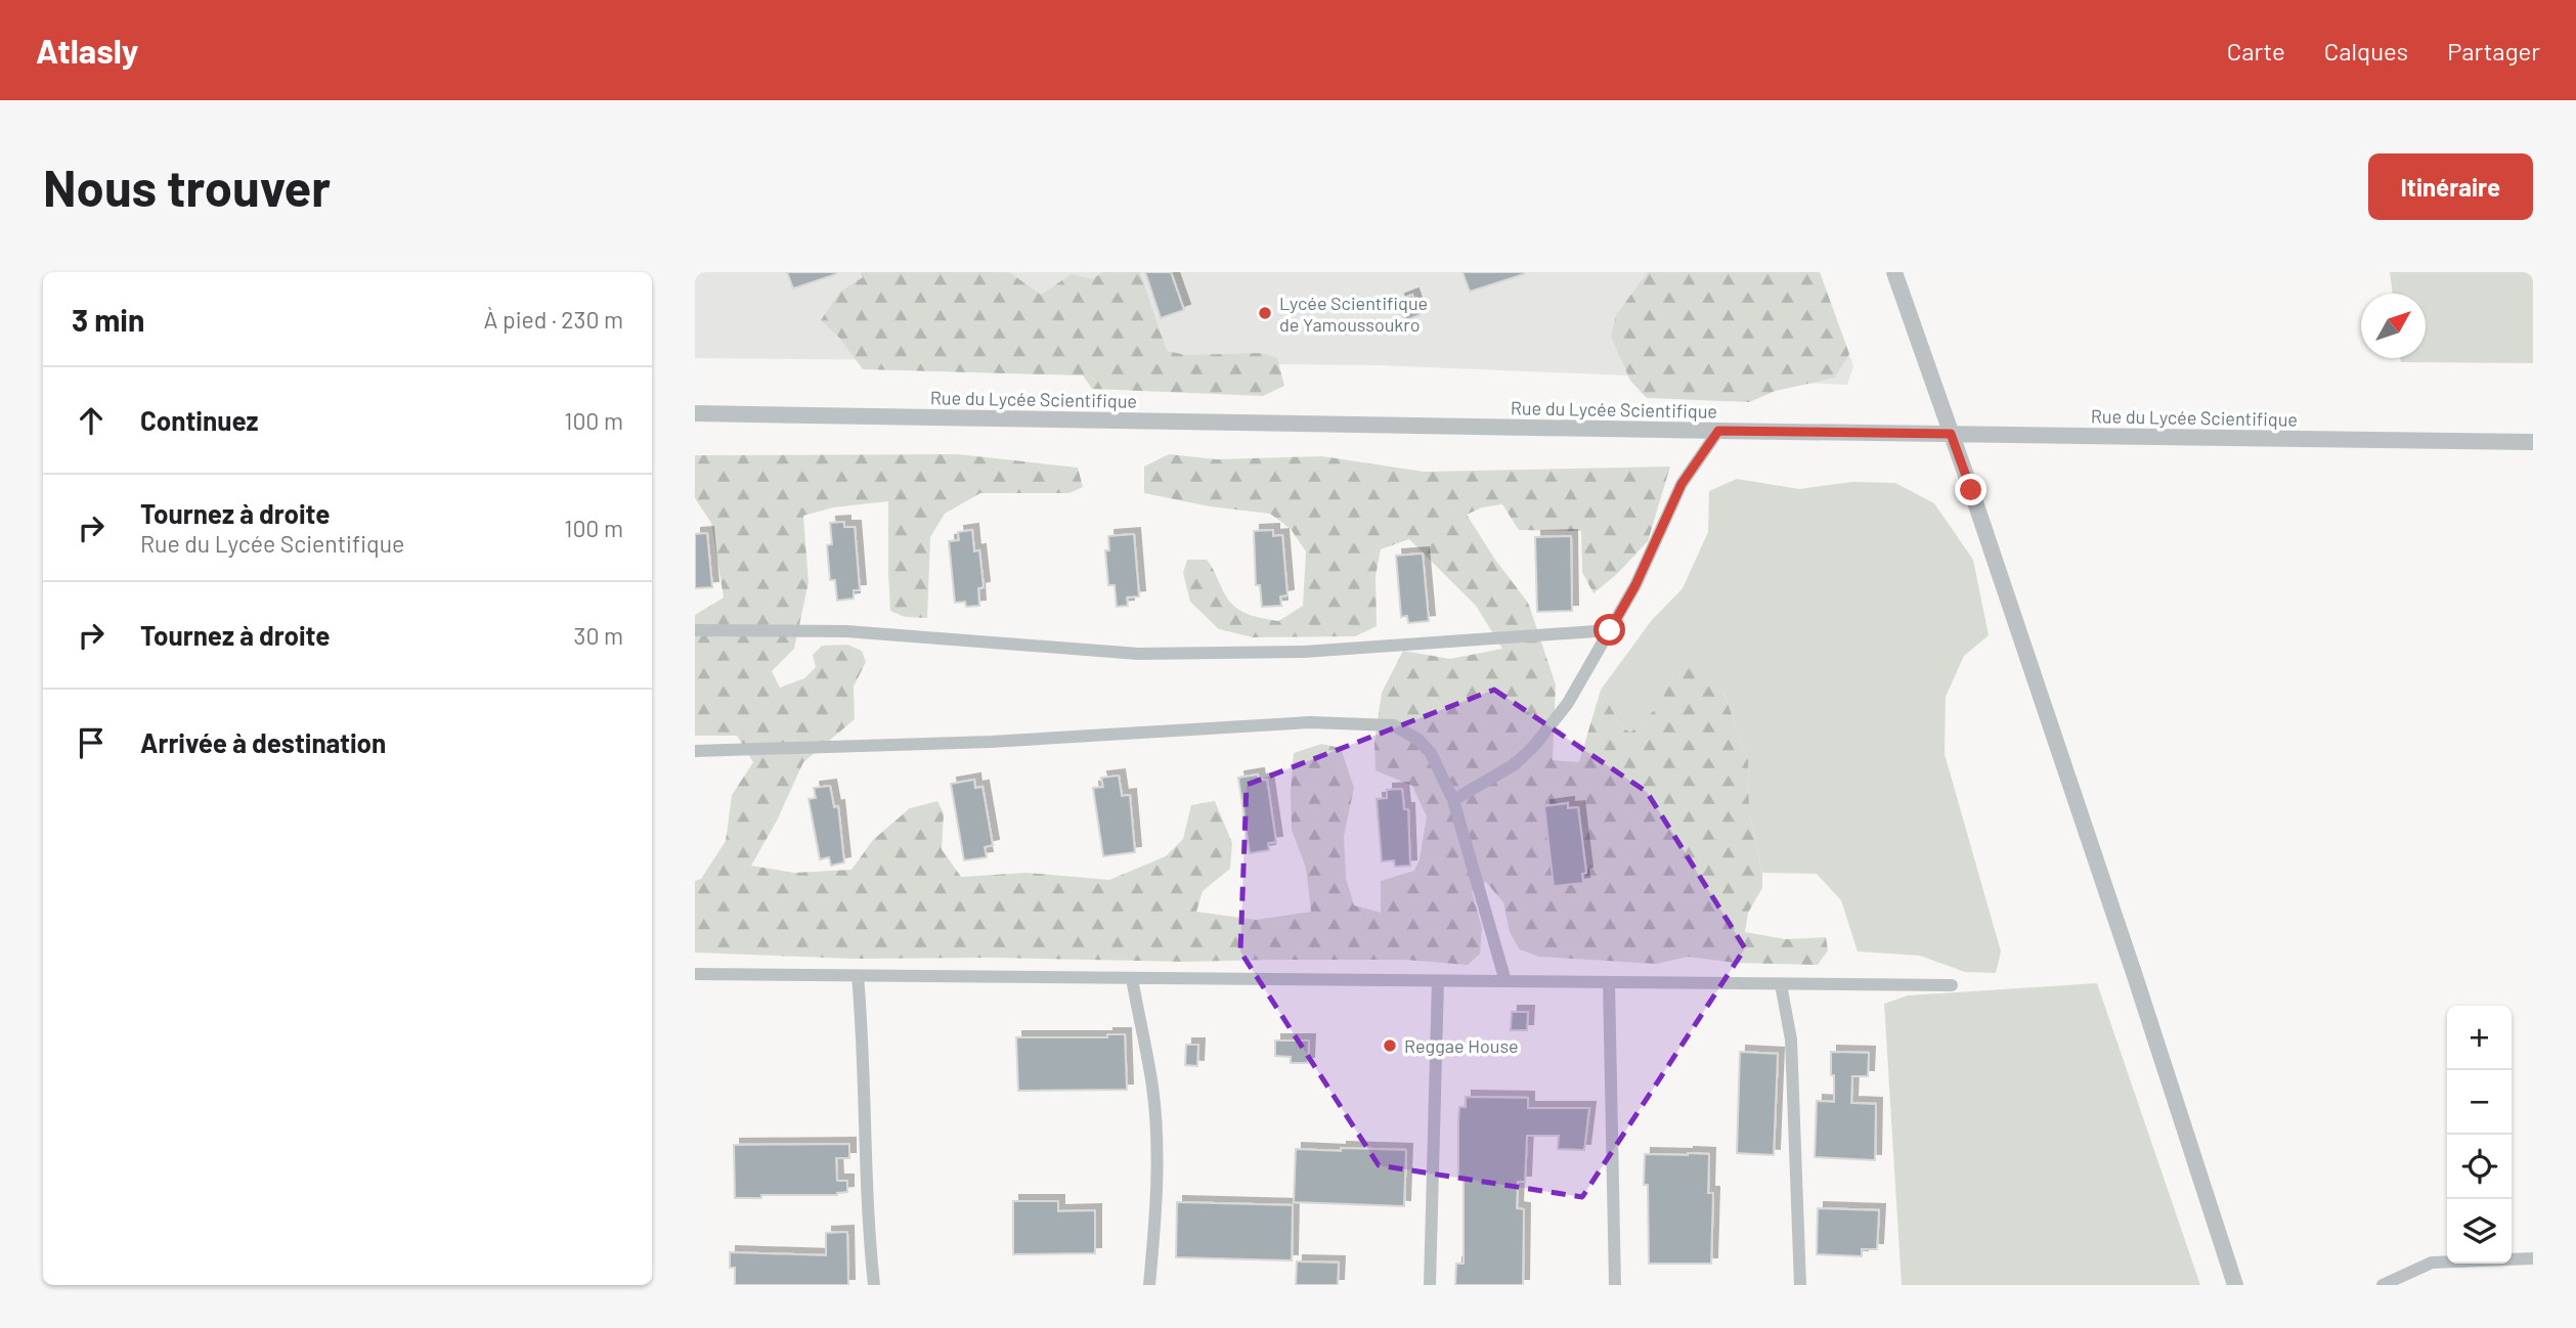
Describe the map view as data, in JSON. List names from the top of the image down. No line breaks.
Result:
{"streets":{"street":["Rue du Lycée Scientifique"]},"places":["Lycée Scientifique de Yamoussoukro","Reggae House"],"north":"top right","page":{"header":"Atlasly","nav":["Carte","Calques","Partager"],"buttons":"Itinéraire","title":"Nous trouver","heading":["3 min","À pied · 230 m"],"list":[["Continuez","100 m"],["Tournez à droite","Rue du Lycée Scientifique","100 m"],["Tournez à droite","30 m"],"Arrivée à destination"],"map_buttons":["+","−"]}}
